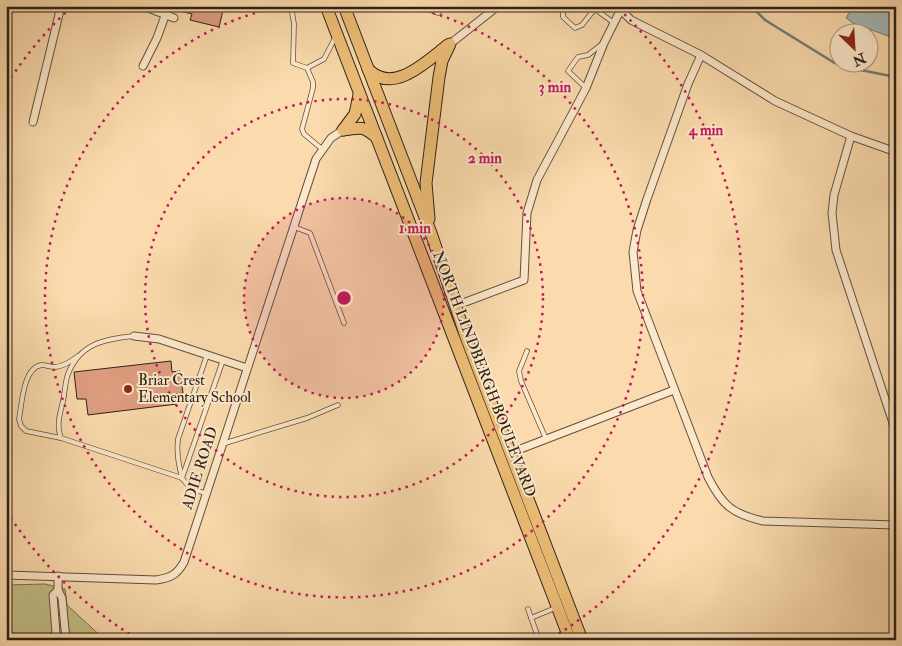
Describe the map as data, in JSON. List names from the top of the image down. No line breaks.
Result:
{"streets":{"highway":["NORTH LINDBERGH BOULEVARD"],"street":["ADIE ROAD"]},"places":["Briar Crest Elementary School"],"north":"bottom right","rings":["3 min","4 min","2 min","1 min"]}
